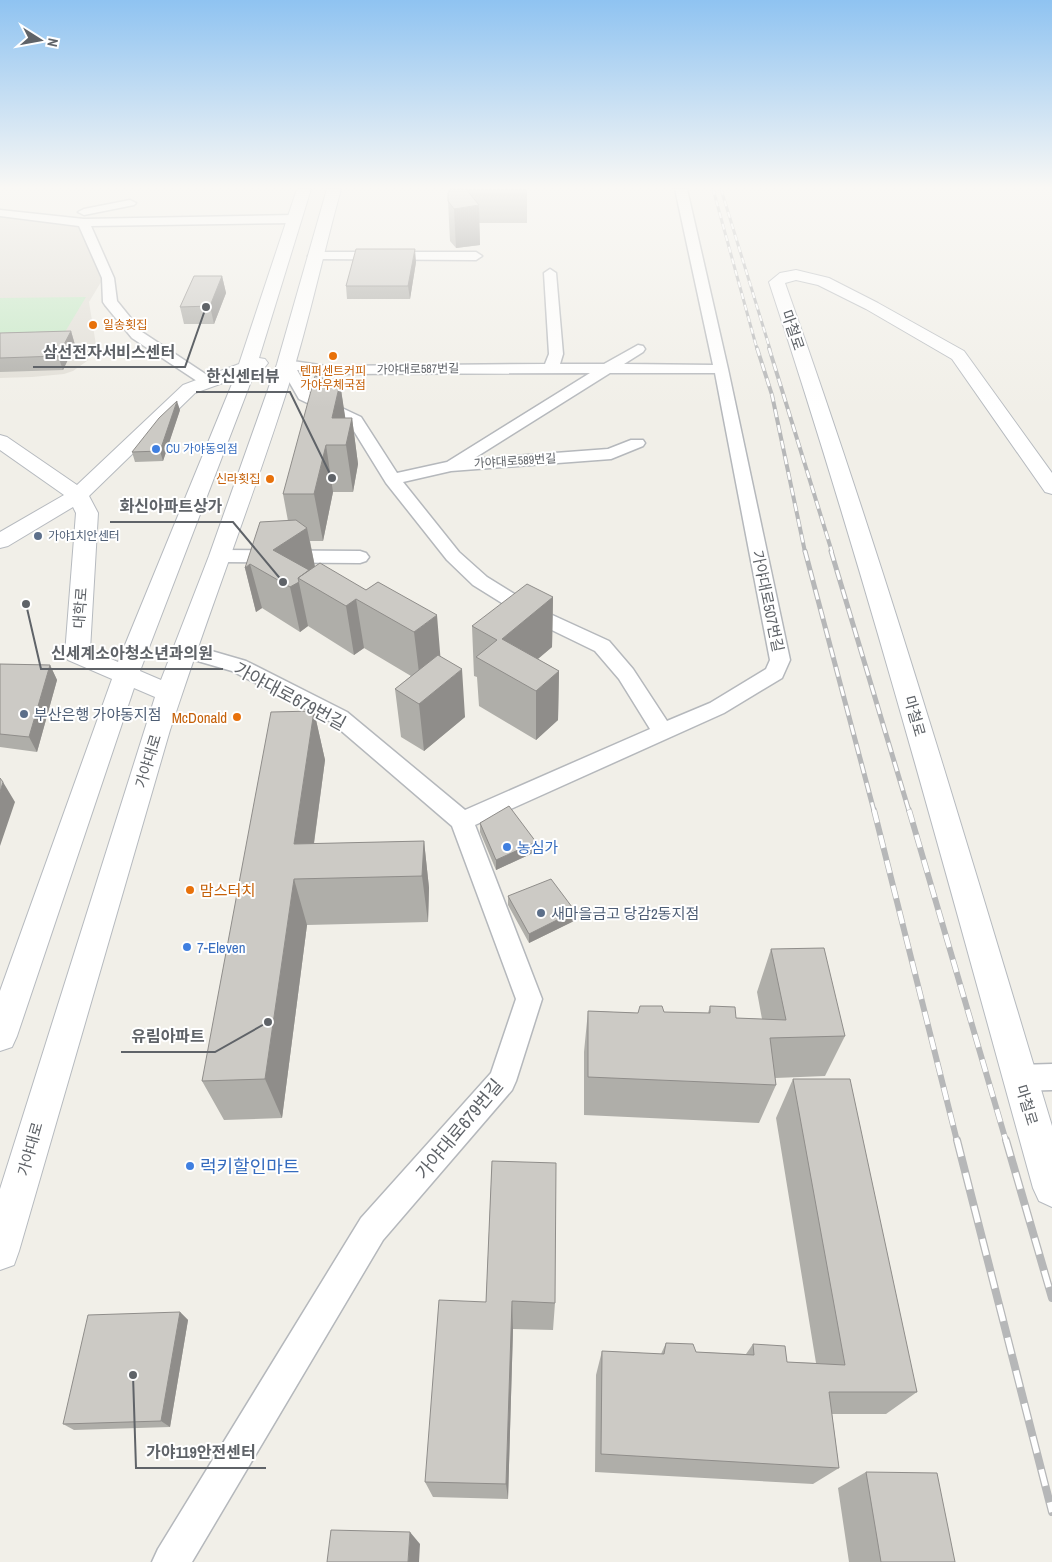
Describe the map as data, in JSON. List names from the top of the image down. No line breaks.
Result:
{"streets":{"main road":["마철로","대학로","가야대로"],"street":["가야대로587번길","가야대로589번길","가야대로507번길","가야대로679번길"]},"crossings":[["가야대로587번길","가야대로507번길"],["가야대로587번길","가야대로"],["가야대로507번길","가야대로679번길"],["대학로","가야대로"],["가야대로679번길","가야대로"]],"places":["삼선전자서비스센터","일송횟집","텐퍼센트커피 가야우체국점","CU 가야동의점","한신센터뷰","신라횟집","가야1치안센터","화신아파트상가","신세계소아청소년과의원","부산은행 가야동지점","McDonald","농심가","맘스터치","새마을금고 당감2동지점","7-Eleven","유림아파트","럭키할인마트","가야119안전센터"],"north":"right"}
